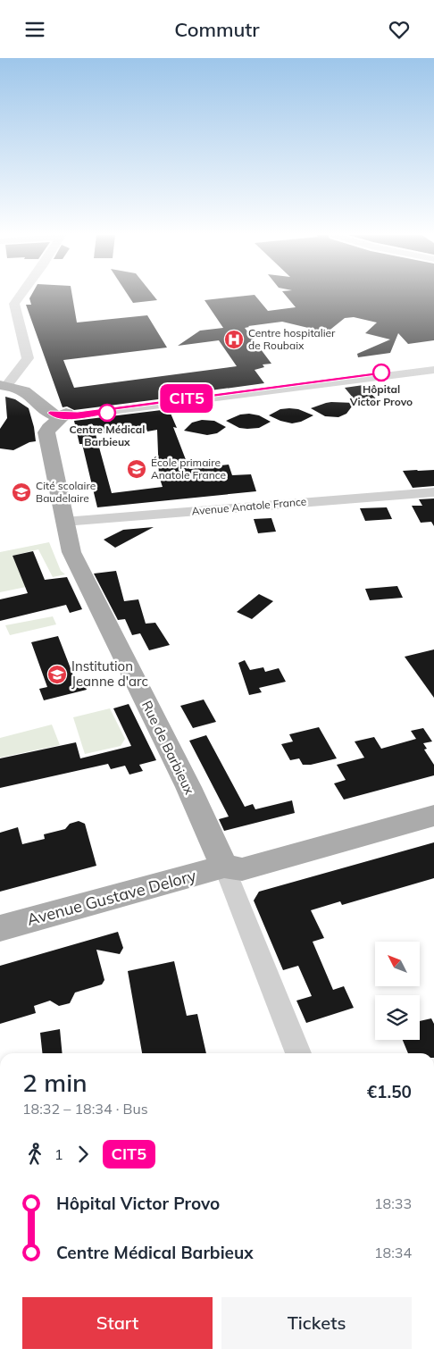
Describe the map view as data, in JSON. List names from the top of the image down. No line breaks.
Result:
{"streets":{"main road":["Rue de Barbieux","Avenue Gustave Delory"],"street":["Avenue Anatole France"]},"crossings":[["Avenue Anatole France","Rue de Barbieux"],["Rue de Barbieux","Avenue Gustave Delory"]],"places":{"hospital":["Centre hospitalier de Roubaix"],"other":["Hôpital Victor Provo","Centre Médical Barbieux"],"school or university":["École primaire Anatole France","Cité scolaire Baudelaire","Institution Jeanne d'arc"]},"lines":["bus line CIT5"],"north":"top left","page":{"header":"Commutr","on_map":"CIT5","heading":["2 min","18:32 – 18:34 · Bus","€1.50"],"legs":["1","CIT5"],"list":[{"name":"Hôpital Victor Provo","value":"18:33"},{"name":"Centre Médical Barbieux","value":"18:34"}],"buttons":["Start","Tickets"]}}
